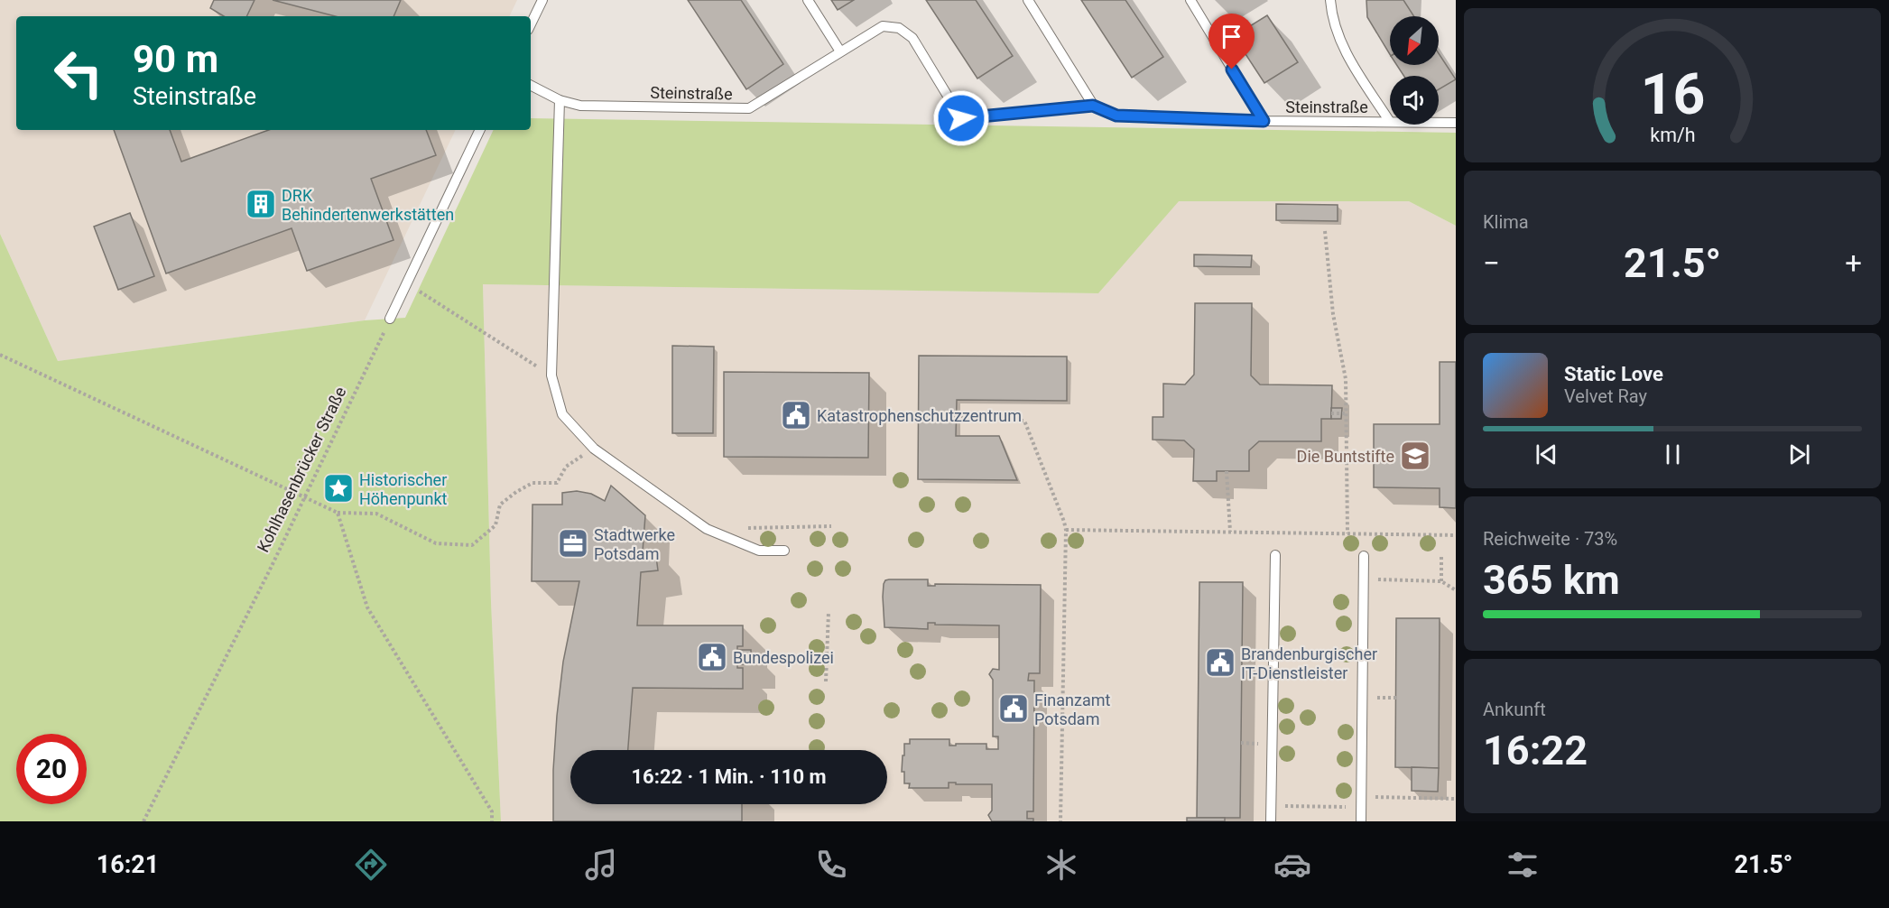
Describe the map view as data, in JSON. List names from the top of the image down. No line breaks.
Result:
{"streets":{"lane":["Steinstraße"],"path":["Kohlhasenbrücker Straße"]},"places":{"building":["DRK Behindertenwerkstätten"],"public building":["Katastrophenschutzzentrum","Bundespolizei","Brandenburgischer IT-Dienstleister","Finanzamt Potsdam"],"school or university":["Die Buntstifte"],"place":["Historischer Höhenpunkt"],"office":["Stadtwerke Potsdam"]},"north":"bottom left","page":{"turn":["90 m","Steinstraße"],"tile":["Klima",["Reichweite · 73%","365 km"],["Ankunft","16:22"]],"heat":["−","21.5°","+"],"song":["Static Love","Velvet Ray"],"limit":"20","trip":"16:22 · 1 Min. · 110 m","tabs":["16:21","21.5°"],"gauge":["16","km/h"]}}
